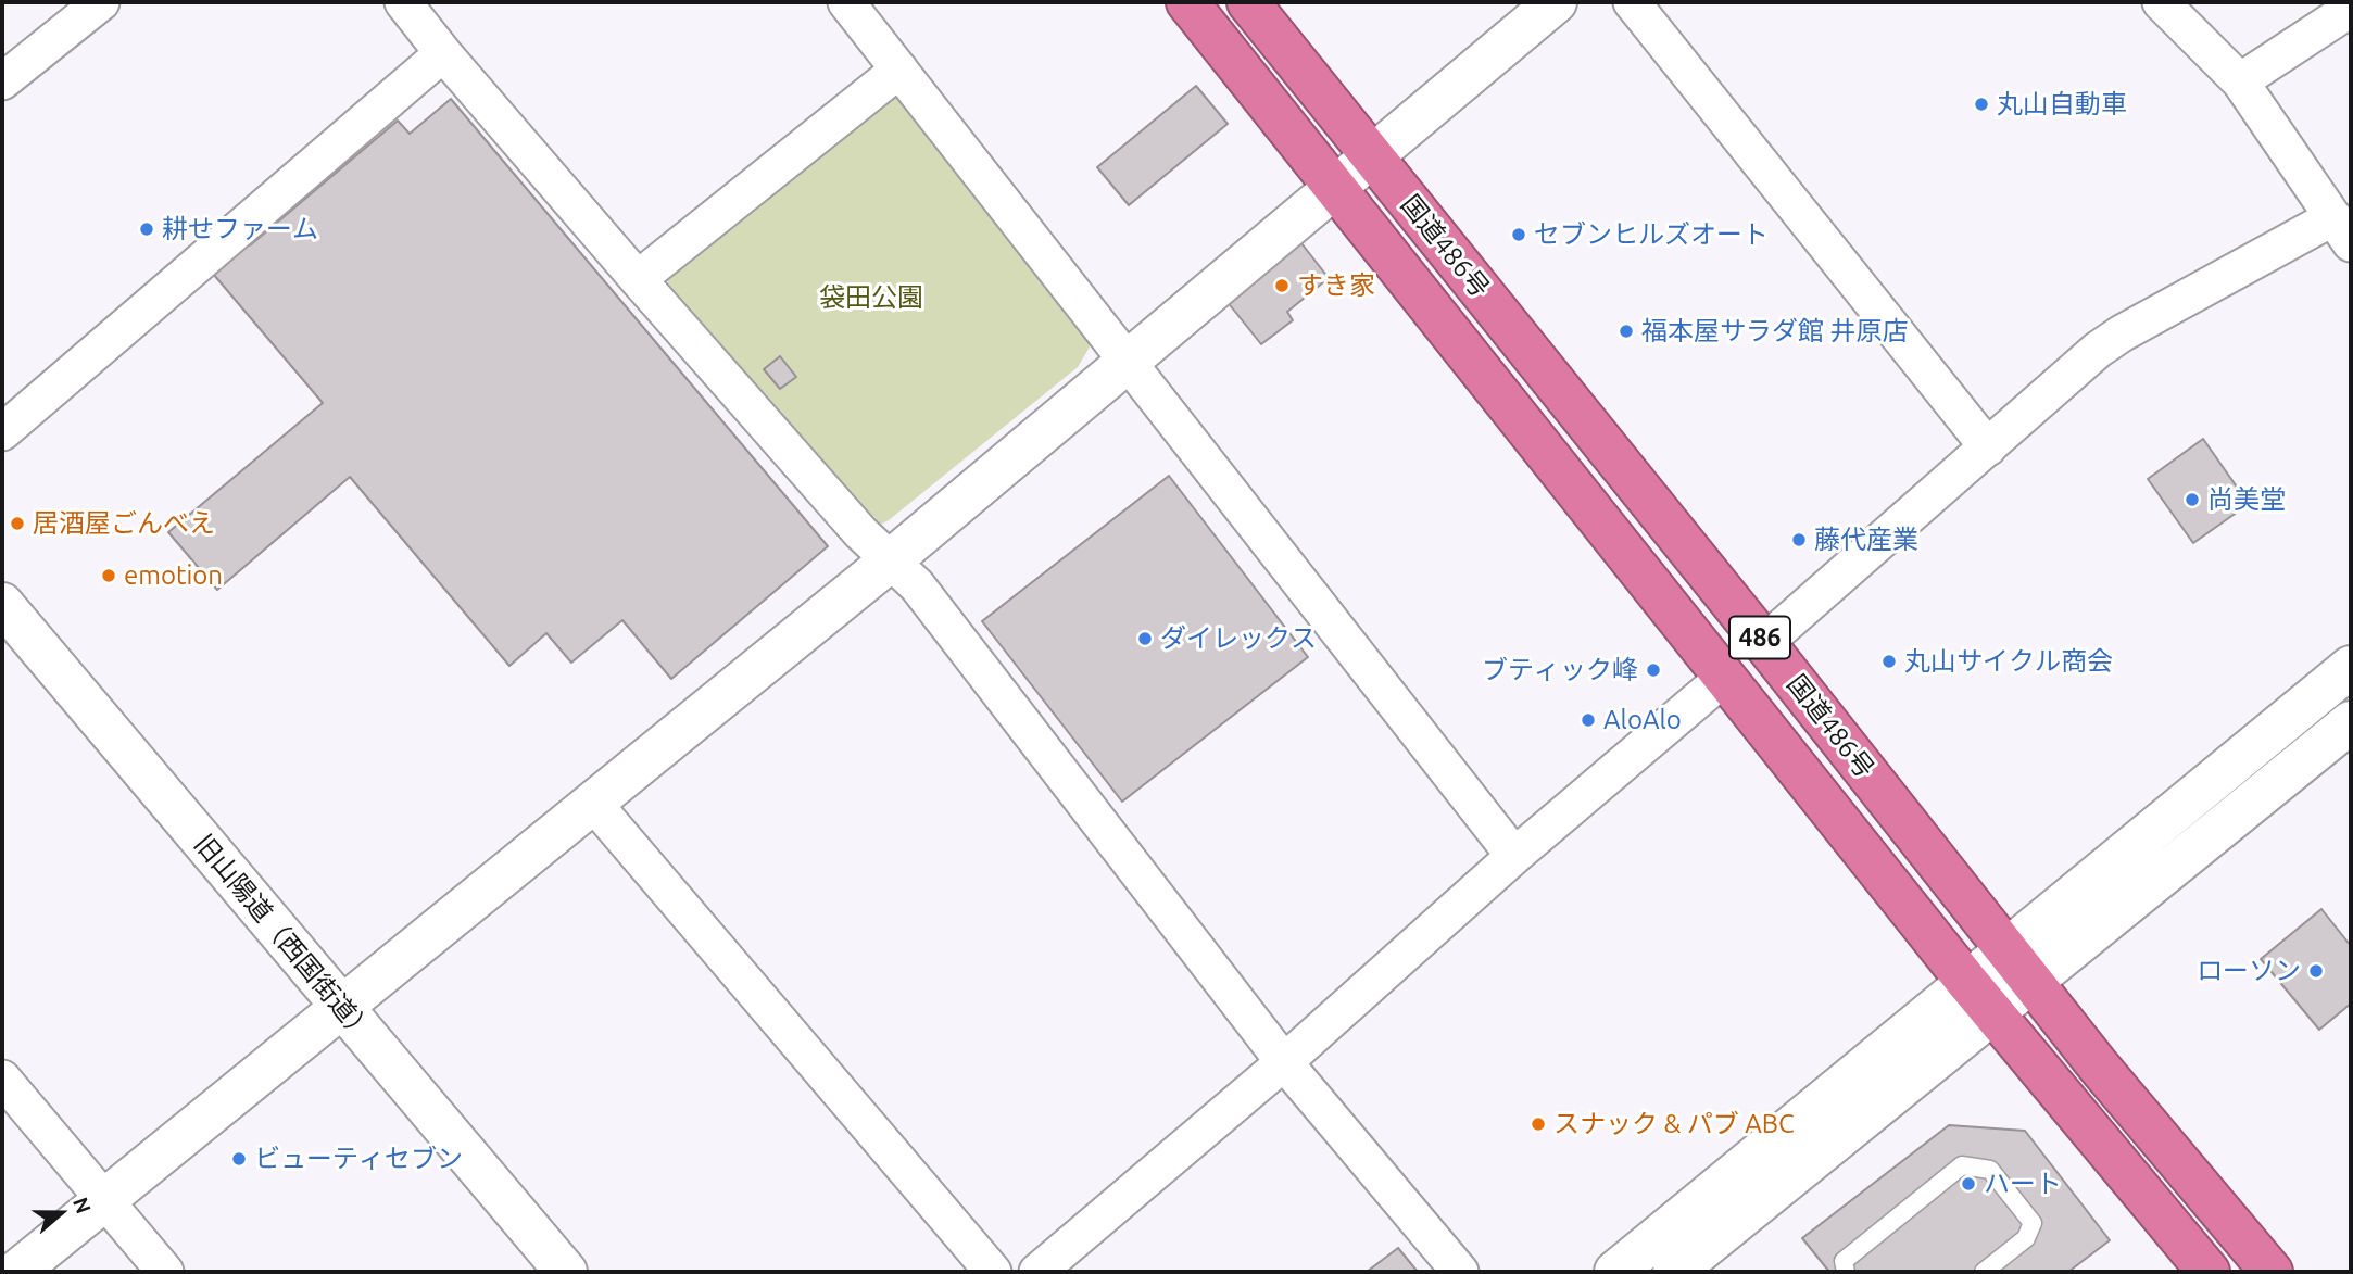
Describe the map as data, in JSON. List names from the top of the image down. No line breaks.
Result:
{"streets":{"highway":["国道486号","486"],"street":["旧山陽道（西国街道）"]},"parks":["袋田公園"],"places":["丸山自動車","耕せファーム","セブンヒルズオート","すき家","福本屋サラダ館 井原店","尚美堂","居酒屋ごんべえ","藤代産業","emotion","ダイレックス","丸山サイクル商会","ブティック峰","AloAlo","ローソン","スナック & パブ ABC","ビューティセブン","ハート"],"north":"right"}
